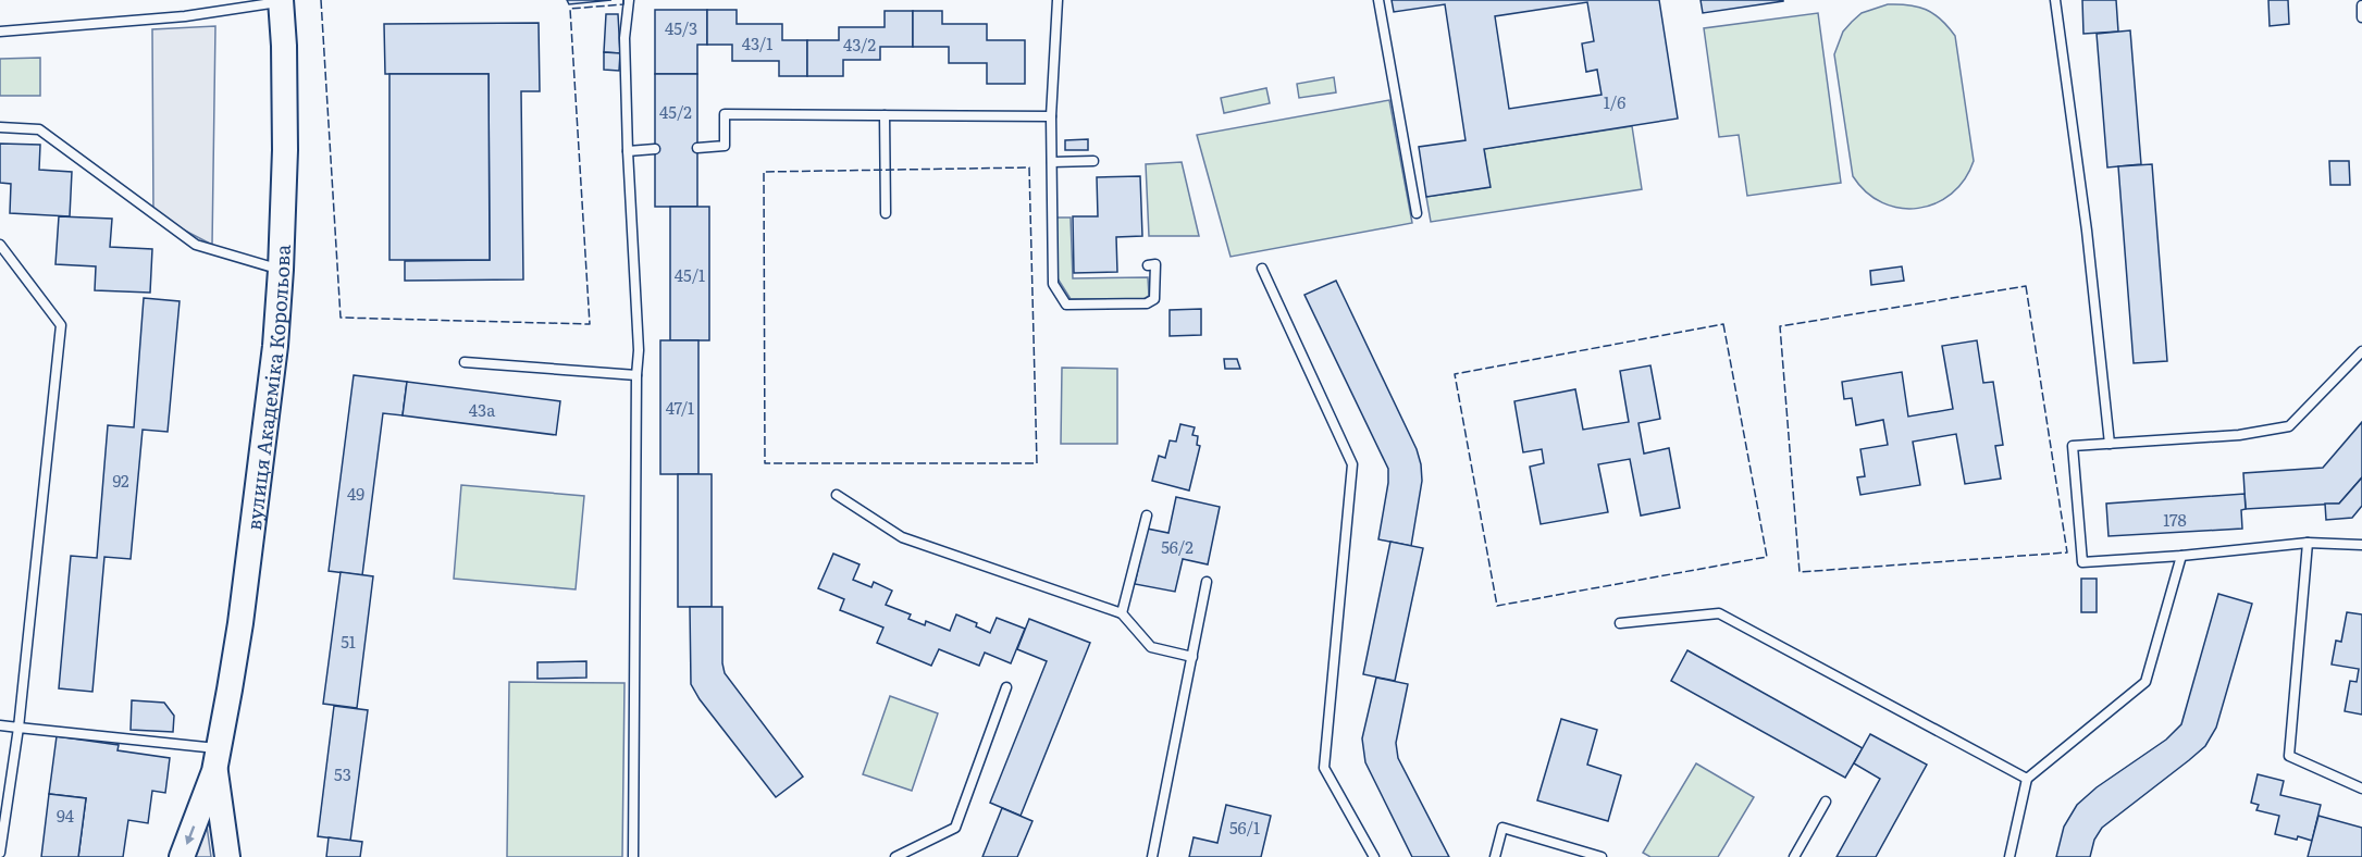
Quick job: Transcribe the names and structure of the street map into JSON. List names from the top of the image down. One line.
{"streets":{"main road":["вулиця Академіка Корольова"]},"house_numbers":["45/3","43/1","43/2","1/6","45/2","45/1","47/1","43а","92","49","178","56/2","51","53","94","56/1"]}
